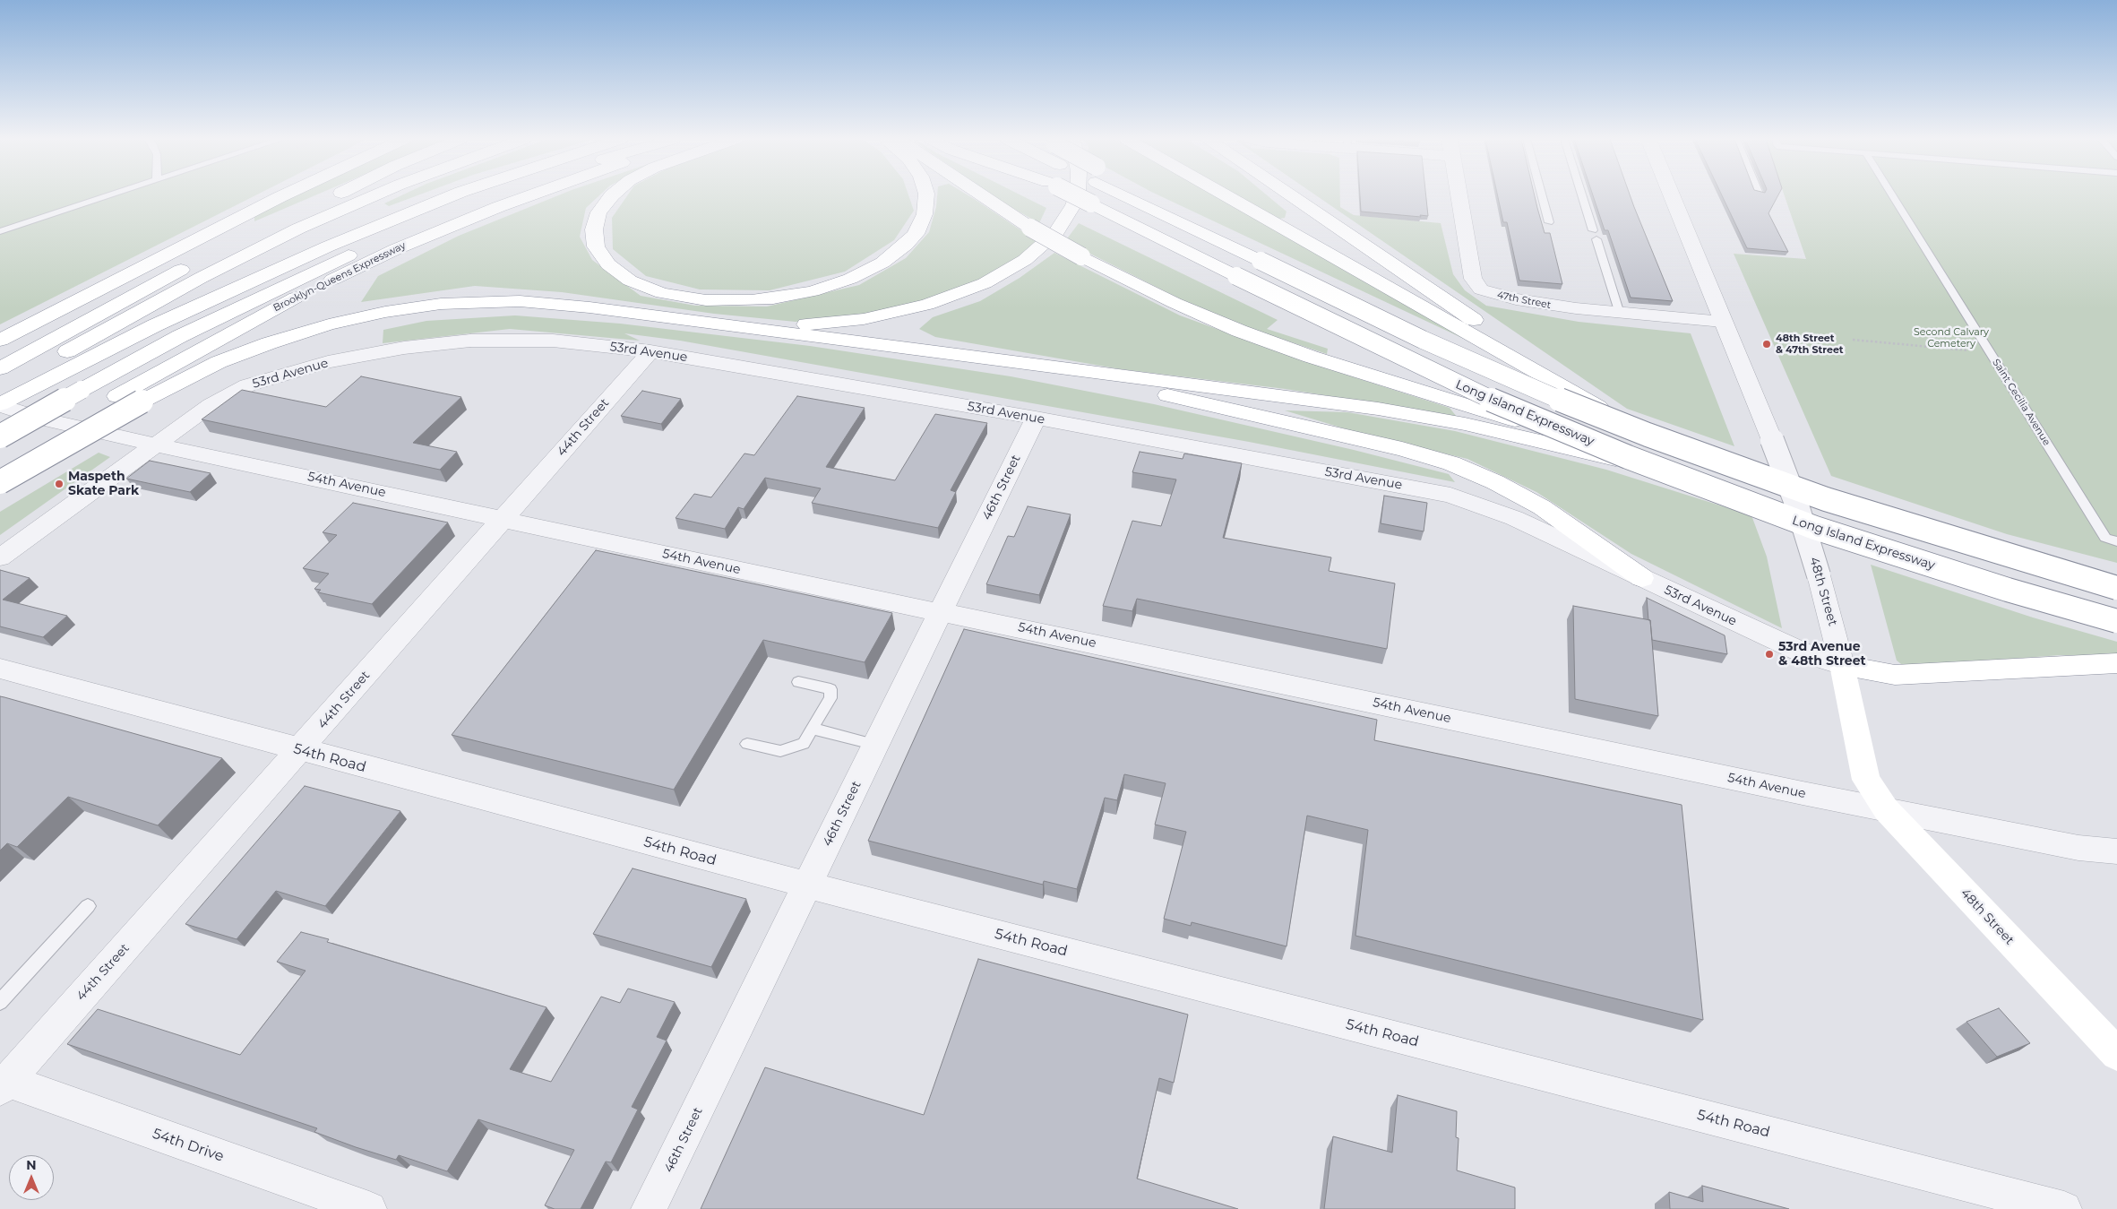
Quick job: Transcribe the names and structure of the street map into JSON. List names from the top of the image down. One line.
{"streets":{"main road":["Brooklyn-Queens Expressway","Long Island Expressway","48th Street"],"street":["47th Street","53rd Avenue","44th Street","54th Avenue","46th Street","54th Road","54th Drive"],"lane":["Saint Cecilia Avenue"]},"crossings":[["47th Street","48th Street"],["53rd Avenue","44th Street"],["53rd Avenue","54th Avenue"],["53rd Avenue","46th Street"],["53rd Avenue","48th Street"],["44th Street","54th Avenue"],["44th Street","54th Road"],["44th Street","54th Drive"],["54th Avenue","46th Street"],["54th Avenue","48th Street"],["46th Street","54th Road"]],"parks":["Second Calvary Cemetery"],"places":["48th Street & 47th Street","Maspeth Skate Park","53rd Avenue & 48th Street"],"north":"top"}
